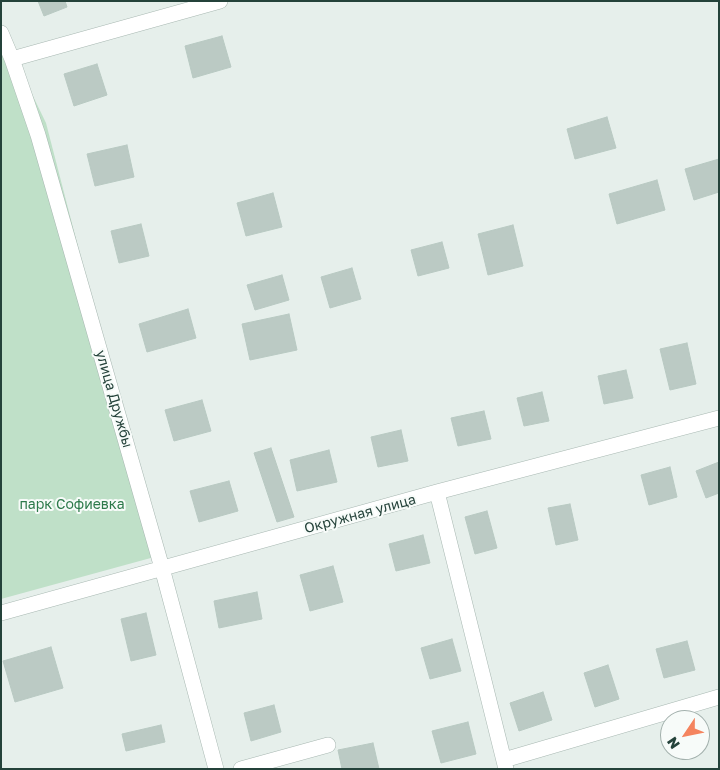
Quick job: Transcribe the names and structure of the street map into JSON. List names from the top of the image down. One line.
{"streets":{"street":["улица Дружбы","Окружная улица"]},"crossings":[["улица Дружбы","Окружная улица"]],"parks":["парк Софиевка"],"north":"bottom left"}
